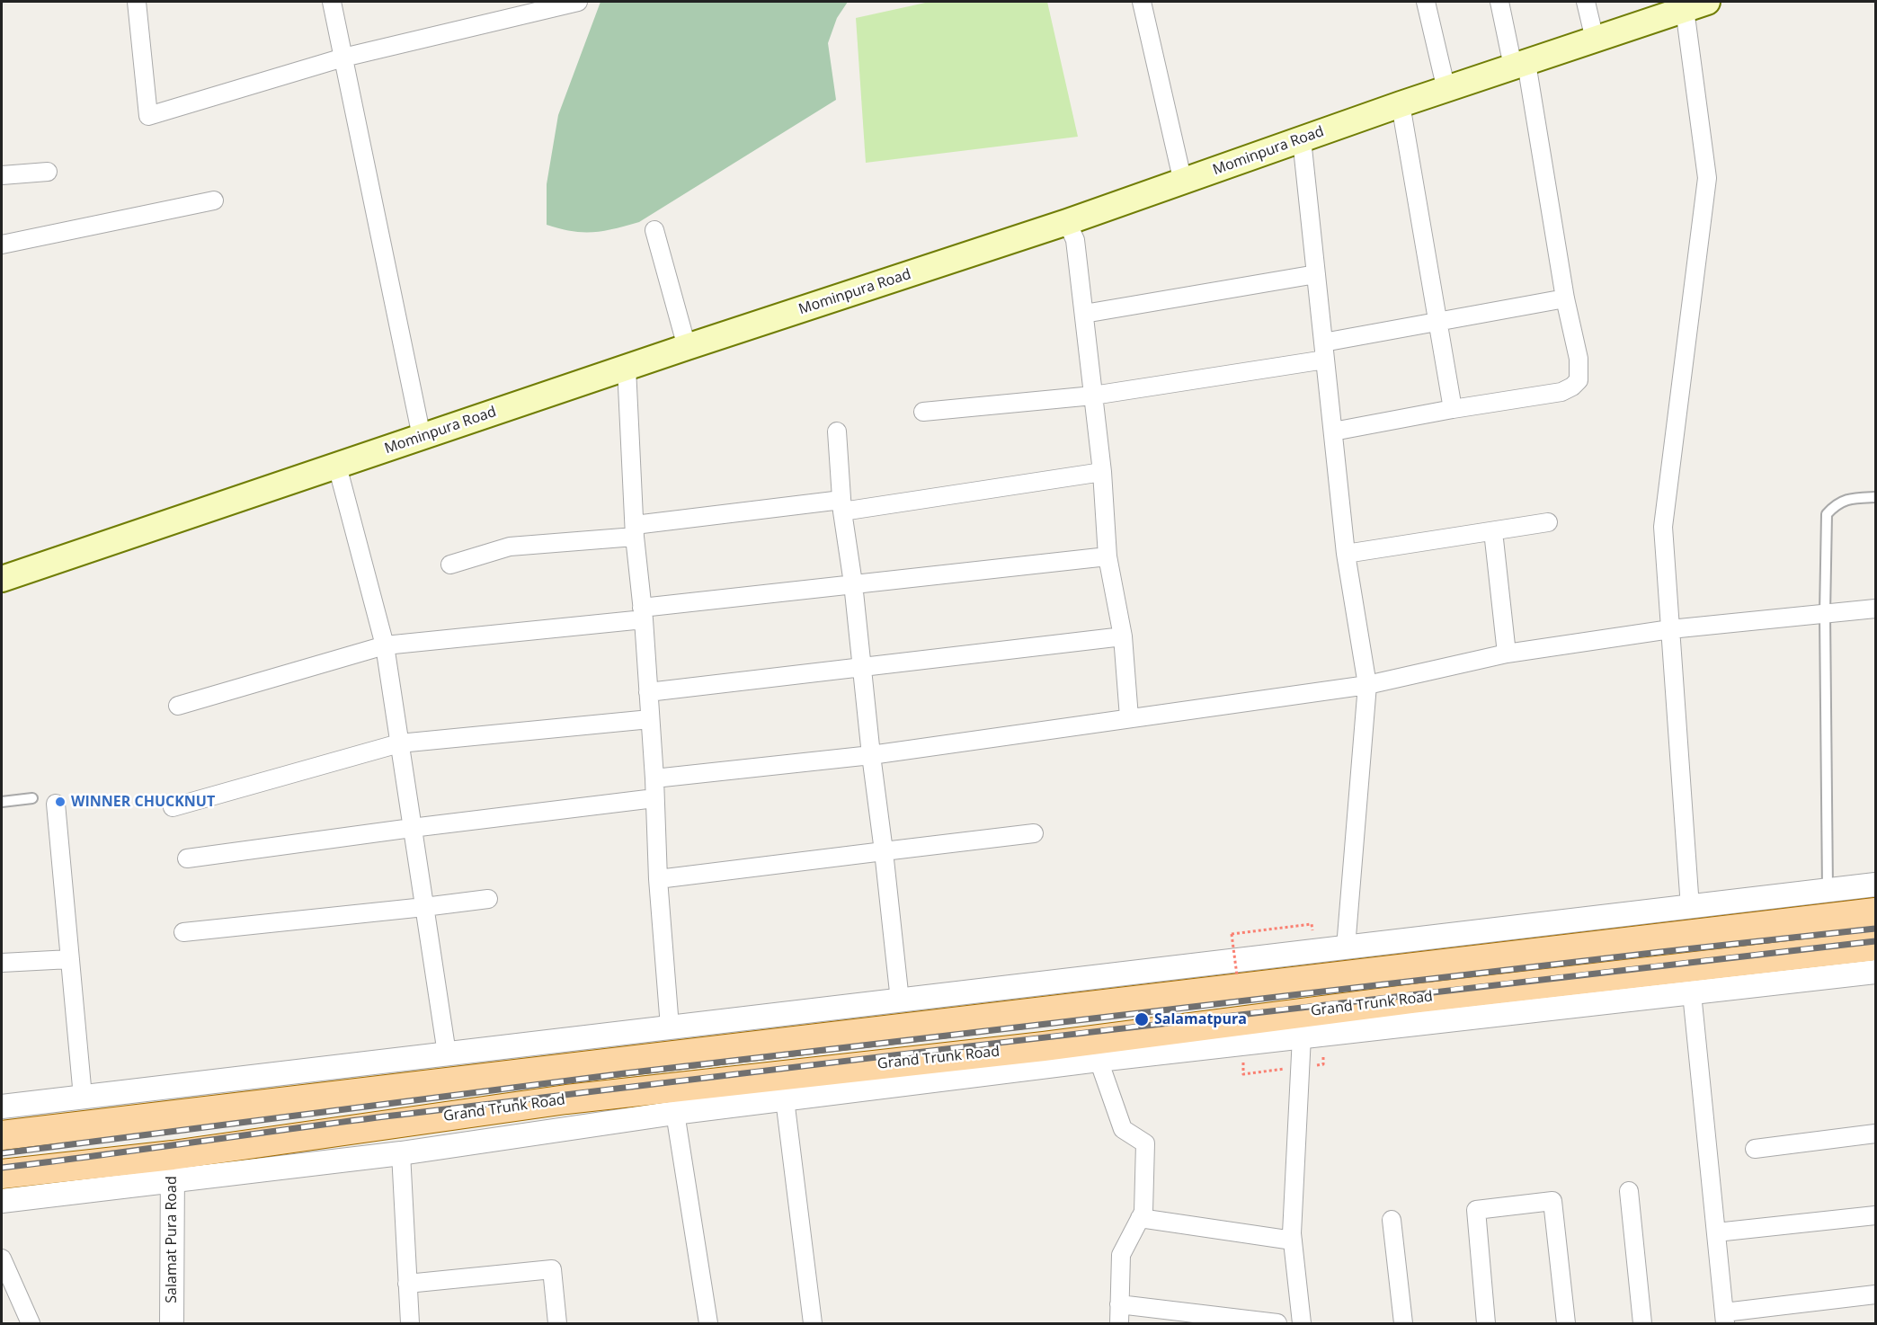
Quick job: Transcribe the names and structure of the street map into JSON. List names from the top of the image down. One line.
{"streets":{"main road":["Mominpura Road","Grand Trunk Road"],"street":["Salamat Pura Road"]},"crossings":[["Grand Trunk Road","Salamat Pura Road"]],"places":["WINNER CHUCKNUT","Salamatpura"]}
